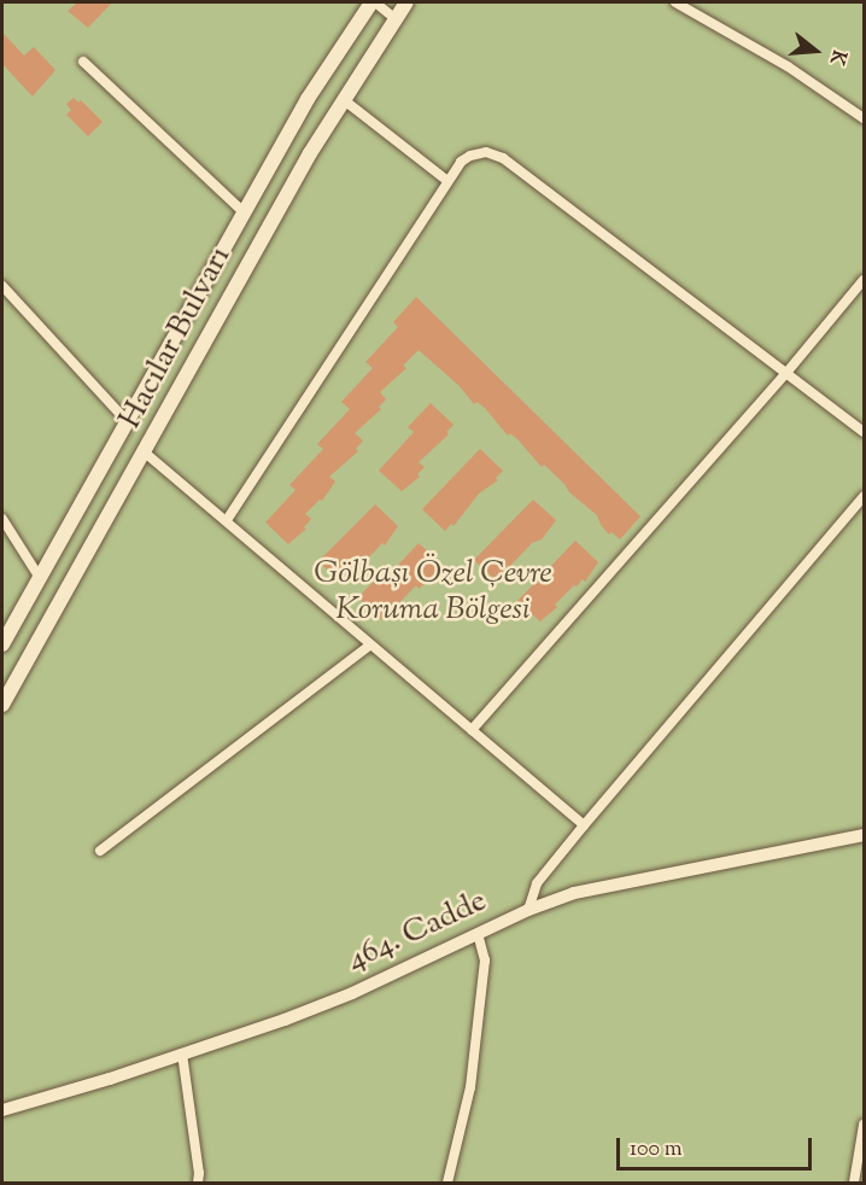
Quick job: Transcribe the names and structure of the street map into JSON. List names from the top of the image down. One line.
{"streets":{"main road":["Hacılar Bulvarı"],"street":["464. Cadde"]},"parks":["Gölbaşı Özel Çevre Koruma Bölgesi"],"scale_bar":"100 m","north":"right"}
